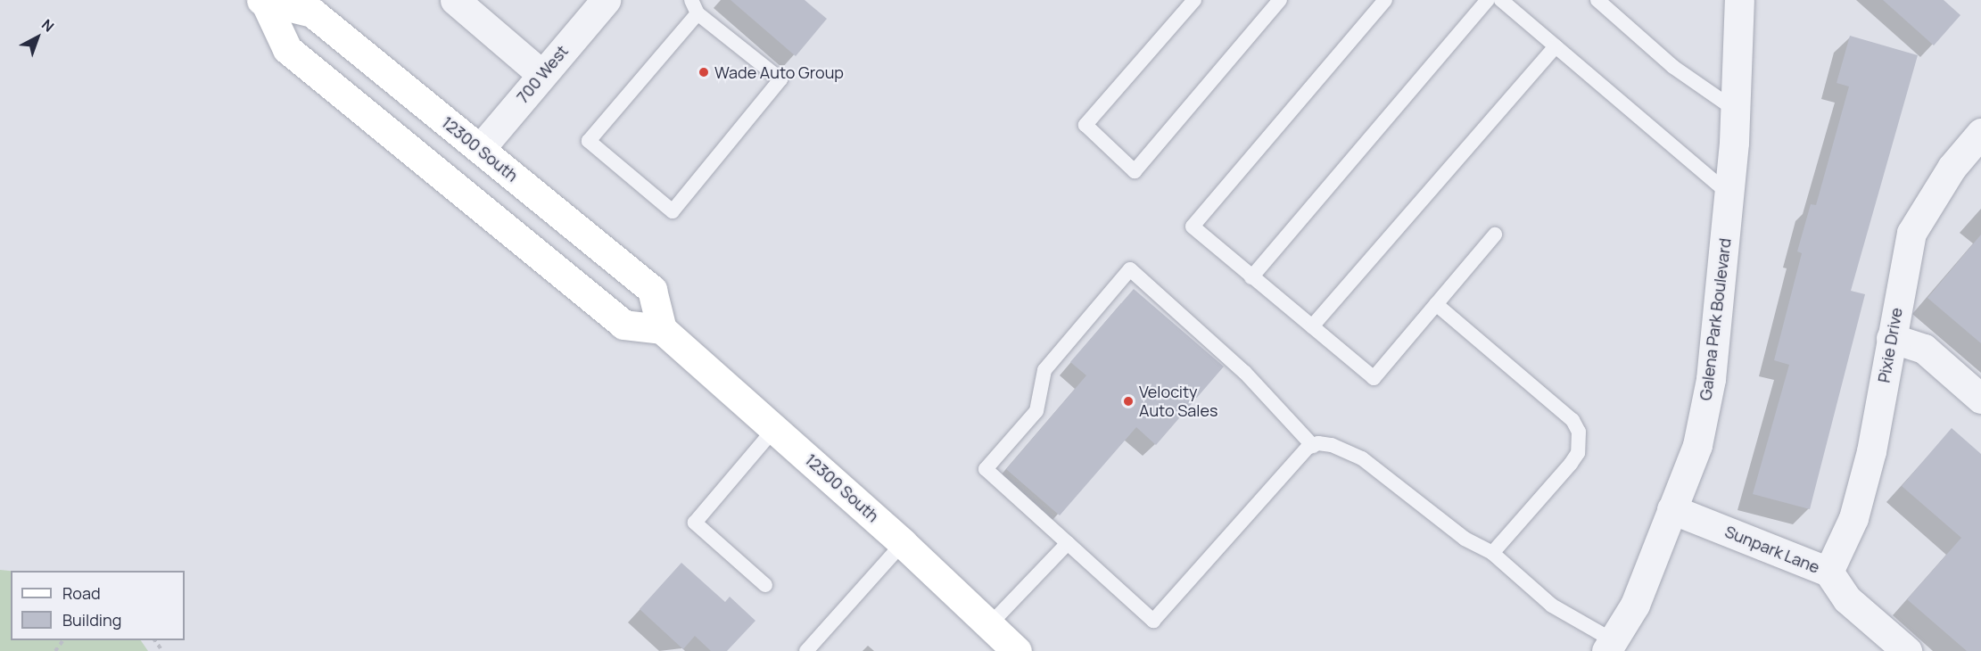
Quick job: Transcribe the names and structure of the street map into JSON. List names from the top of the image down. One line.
{"streets":{"main road":["12300 South"],"street":["700 West","Galena Park Boulevard","Pixie Drive","Sunpark Lane"]},"crossings":[["700 West","12300 South"],["Galena Park Boulevard","Sunpark Lane"],["Pixie Drive","Sunpark Lane"]],"places":["Wade Auto Group","Velocity Auto Sales"],"legend":["Road","Building"],"north":"top right"}
